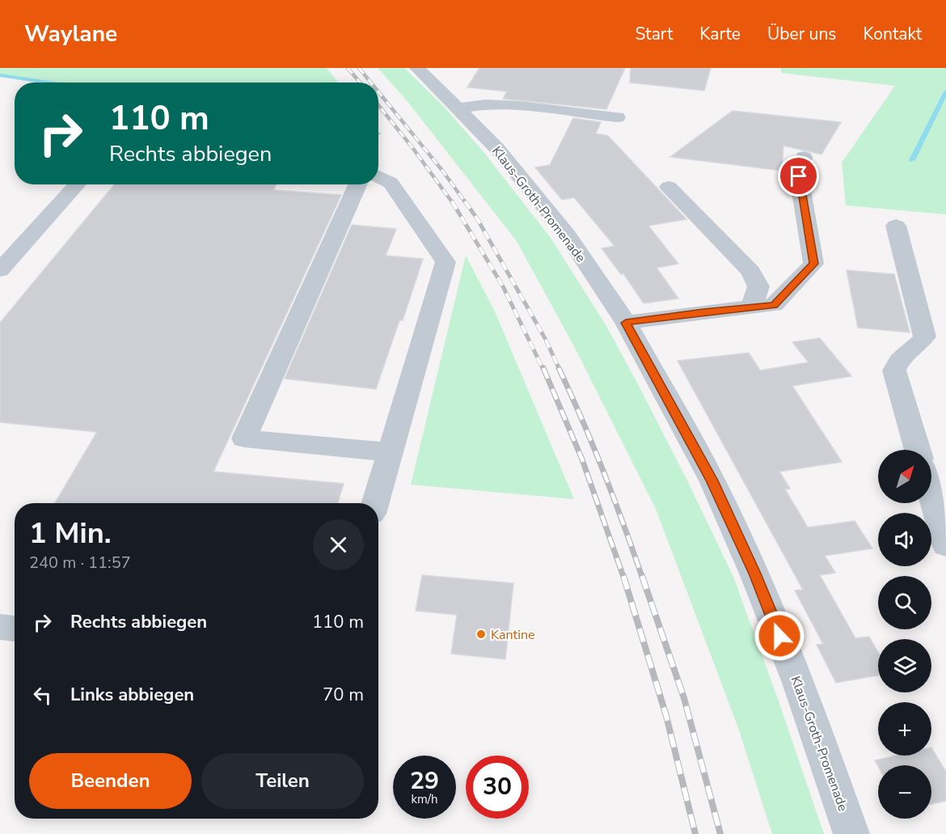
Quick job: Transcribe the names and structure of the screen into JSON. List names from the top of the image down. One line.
{"streets":{"street":["Klaus-Groth-Promenade"]},"places":["Kantine"],"north":"top right","page":{"header":"Waylane","nav":["Start","Karte","Über uns","Kontakt"],"turn":["110 m","Rechts abbiegen"],"map_buttons":["+","−"],"heading":["1 Min.","240 m · 11:57"],"list":[{"name":"Rechts abbiegen","value":"110 m"},{"name":"Links abbiegen","value":"70 m"}],"buttons":["Beenden","Teilen"],"speed":"29 km/h","limit":"30"}}
